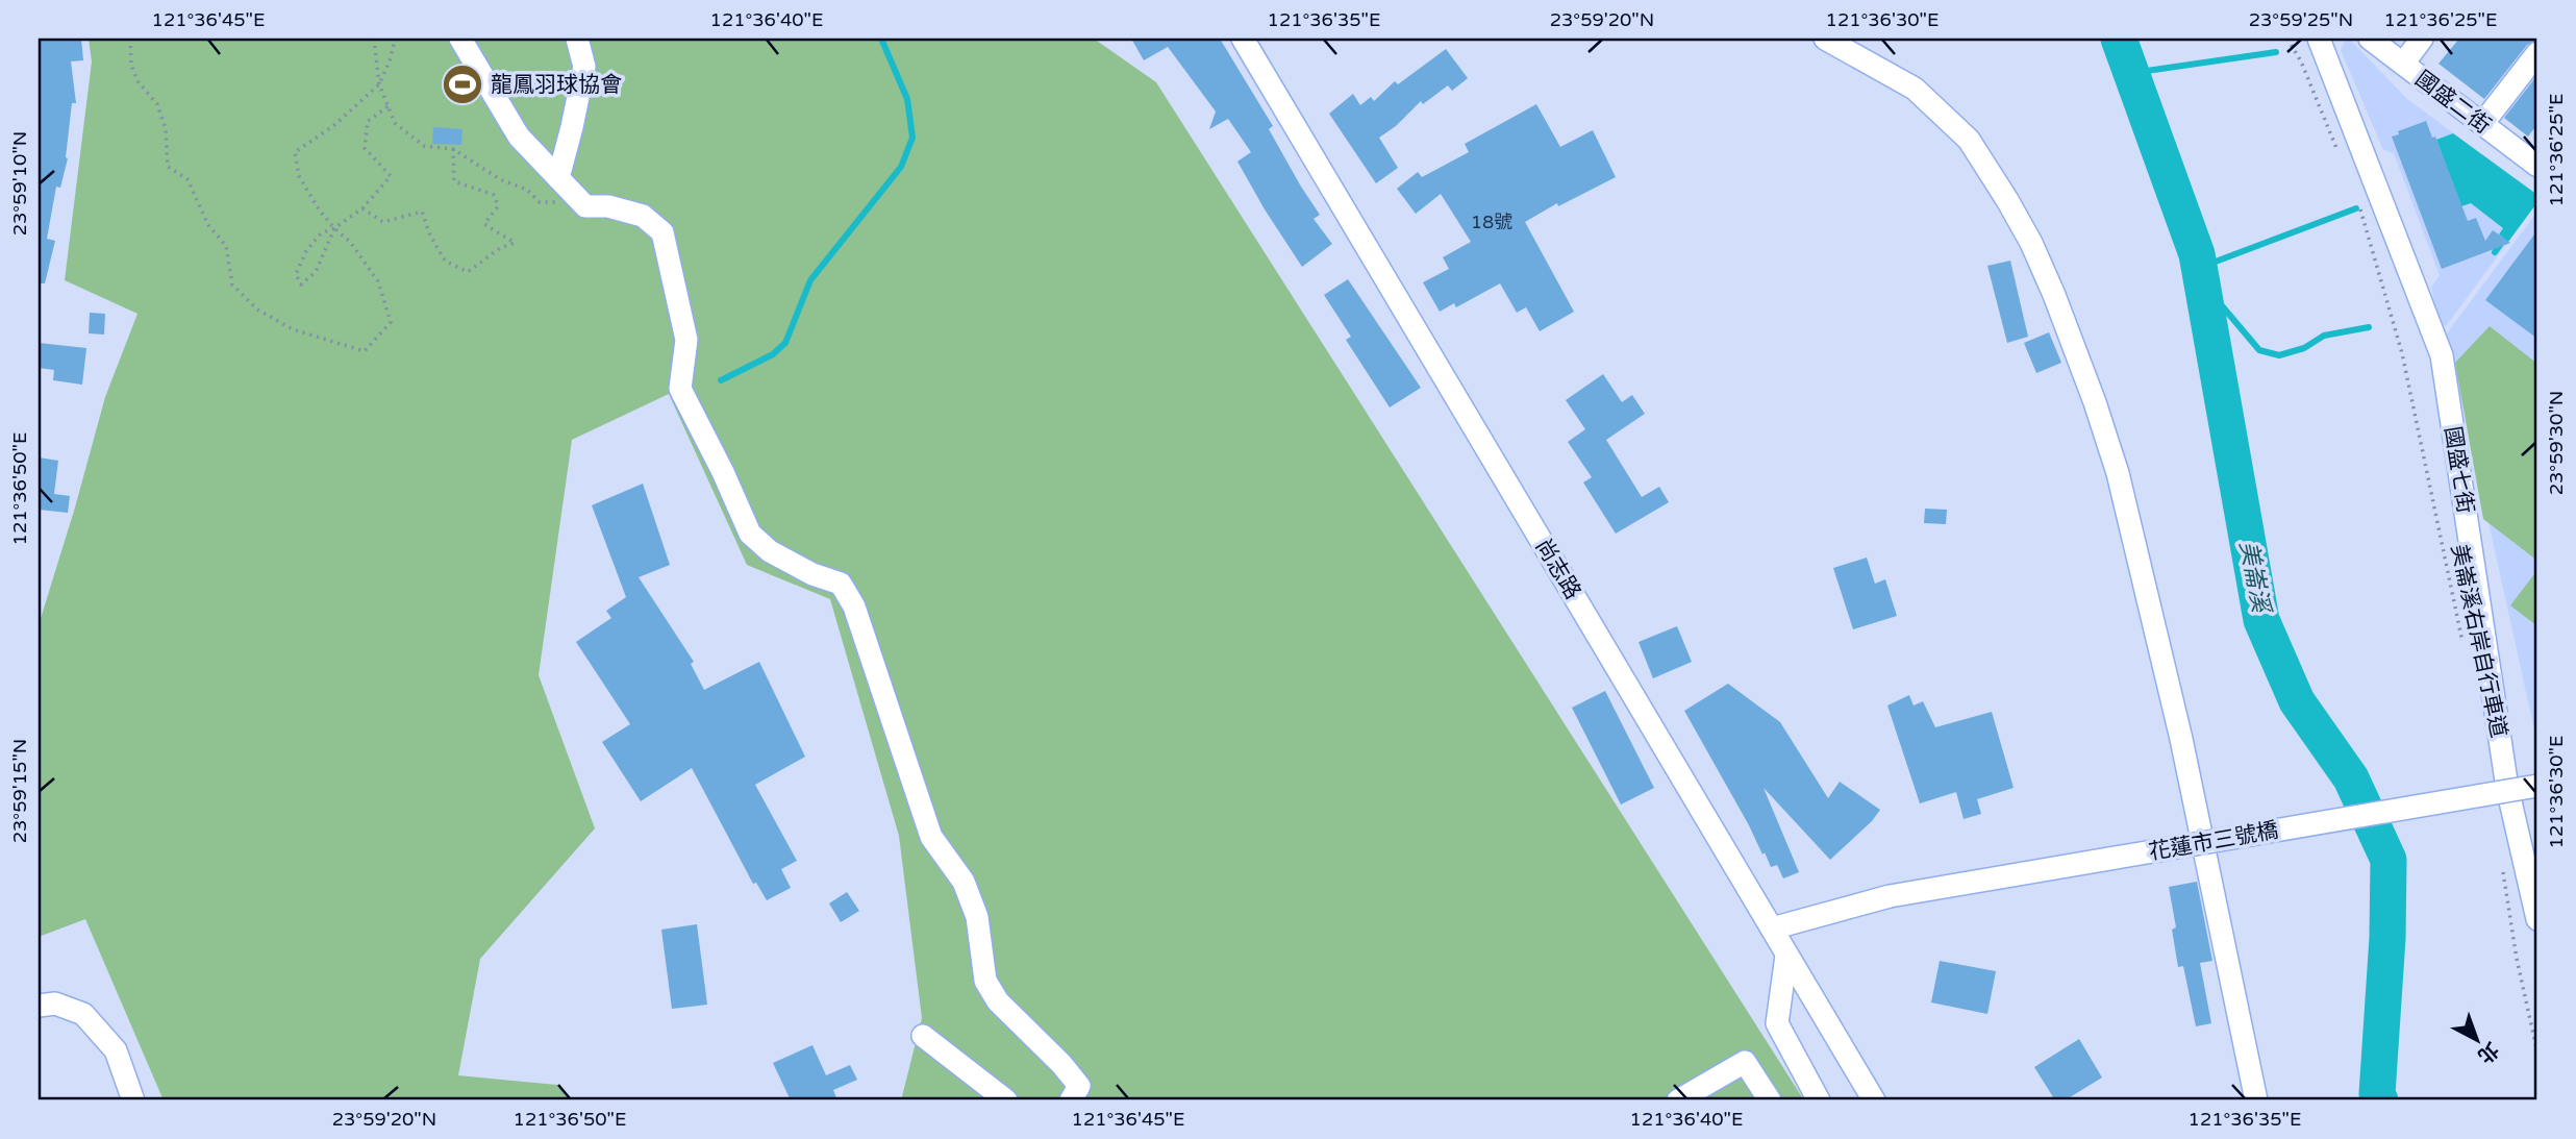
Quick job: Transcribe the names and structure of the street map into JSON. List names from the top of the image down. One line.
{"streets":{"street":["國盛二街","國盛七街","尚志路","花蓮市三號橋"],"path":["美崙溪右岸自行車道"]},"crossings":[["尚志路","花蓮市三號橋"]],"water":["美崙溪"],"places":{"sports":["龍鳳羽球協會"]},"house_numbers":["18號"],"north":"bottom right","coordinates":["121°36'45\"E","121°36'40\"E","121°36'35\"E","23°59'20\"N","121°36'30\"E","23°59'25\"N","121°36'25\"E","23°59'10\"N","23°59'30\"N","121°36'50\"E","23°59'15\"N"]}
